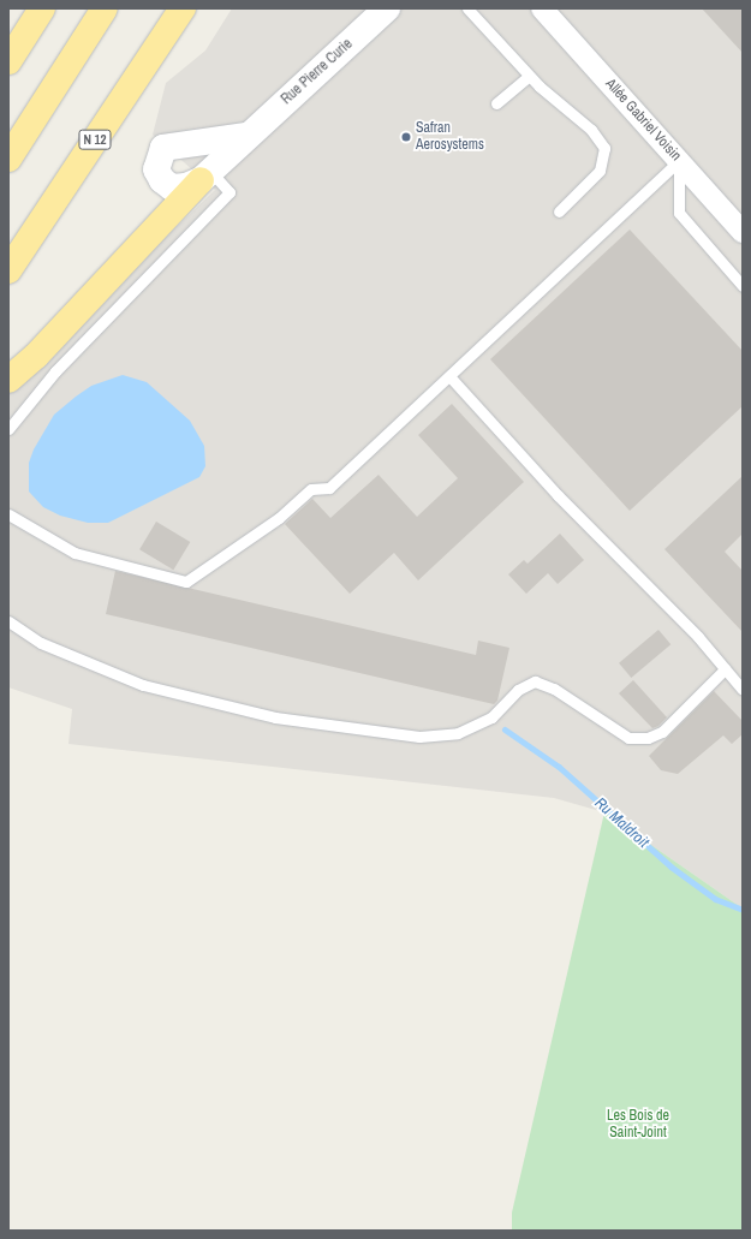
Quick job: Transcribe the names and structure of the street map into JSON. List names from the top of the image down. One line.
{"streets":{"highway":["N 12"],"street":["Rue Pierre Curie","Allée Gabriel Voisin"]},"water":["Ru Maldroit"],"parks":["Les Bois de Saint-Joint"],"places":["Safran Aerosystems"]}
